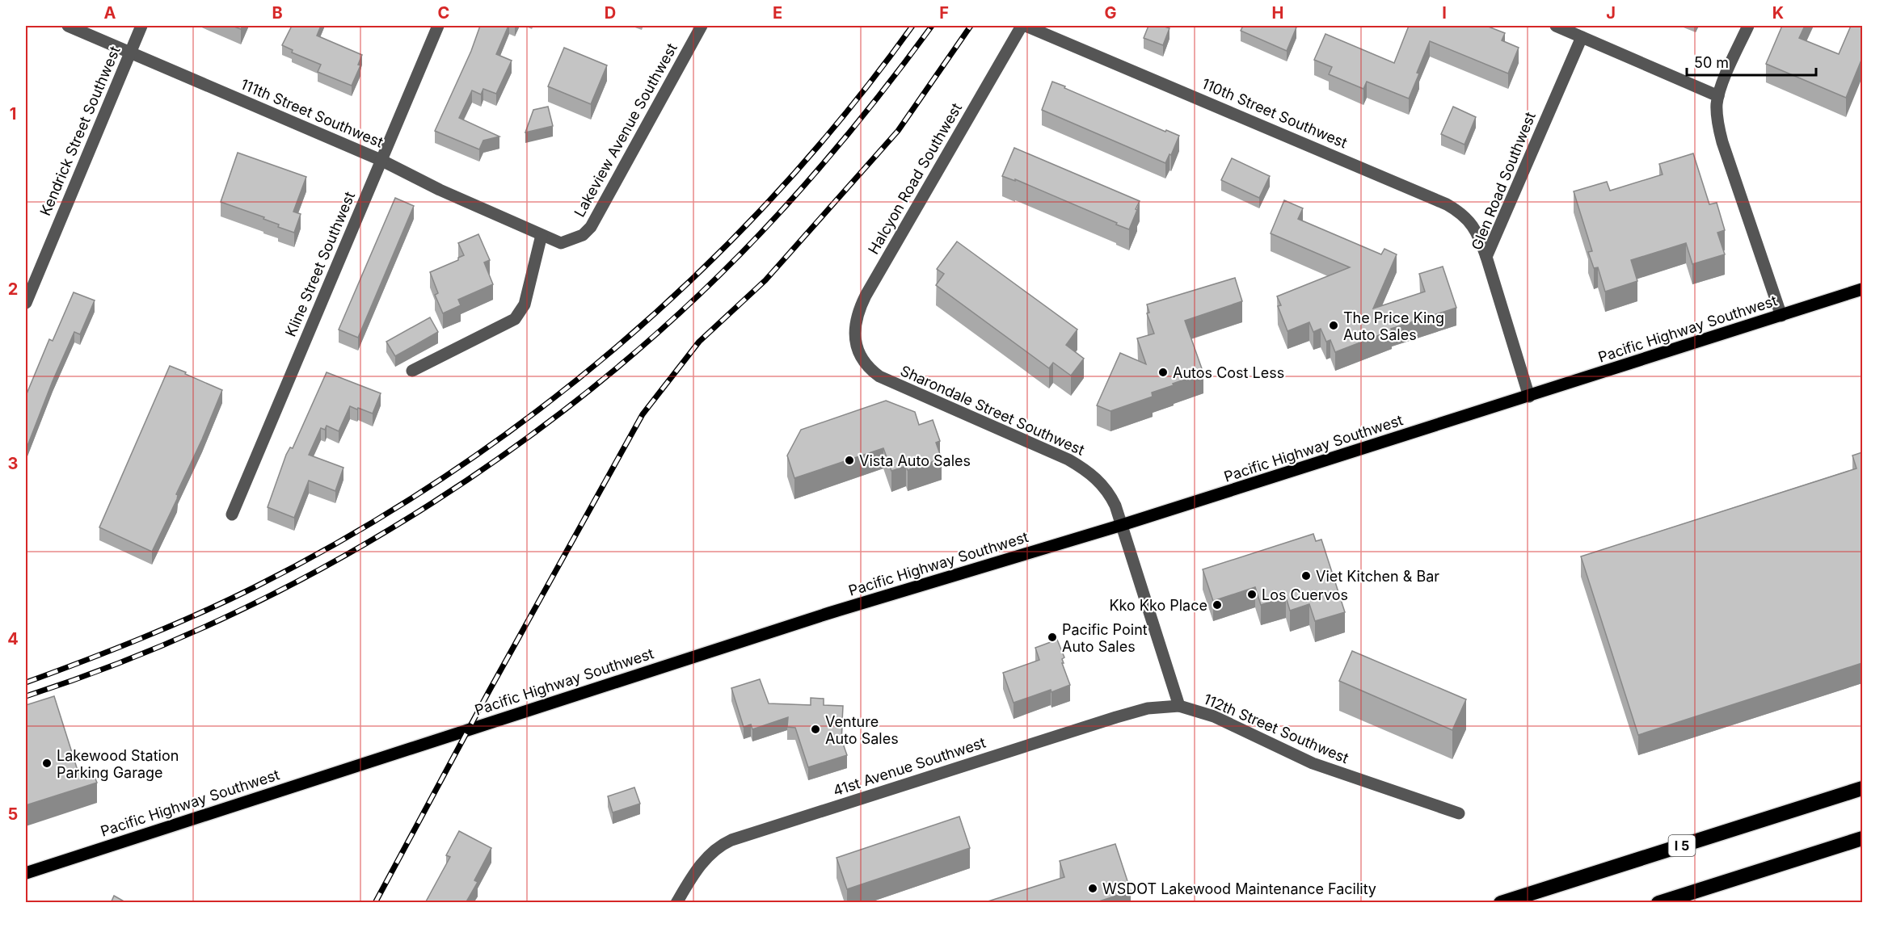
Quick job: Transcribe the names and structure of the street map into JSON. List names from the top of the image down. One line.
{"streets":{"highway":["I 5"],"main road":["Pacific Highway Southwest"],"street":["111th Street Southwest","110th Street Southwest","Lakeview Avenue Southwest","Kendrick Street Southwest","Halcyon Road Southwest","Glen Road Southwest","Kline Street Southwest","Sharondale Street Southwest","112th Street Southwest","41st Avenue Southwest"]},"crossings":[["111th Street Southwest","Lakeview Avenue Southwest"],["111th Street Southwest","Kendrick Street Southwest"],["111th Street Southwest","Kline Street Southwest"],["110th Street Southwest","Glen Road Southwest"],["Halcyon Road Southwest","Sharondale Street Southwest"],["Glen Road Southwest","Pacific Highway Southwest"],["Pacific Highway Southwest","Sharondale Street Southwest"],["112th Street Southwest","41st Avenue Southwest"]],"places":["The Price King Auto Sales","Autos Cost Less","Vista Auto Sales","Viet Kitchen & Bar","Los Cuervos","Kko Kko Place","Pacific Point Auto Sales","Venture Auto Sales","Lakewood Station Parking Garage","WSDOT Lakewood Maintenance Facility"],"scale_bar":"50 m","grid":{"columns":["A","B","C","D","E","F","G","H","I","J","K"],"rows":["1","2","3","4","5"]}}
